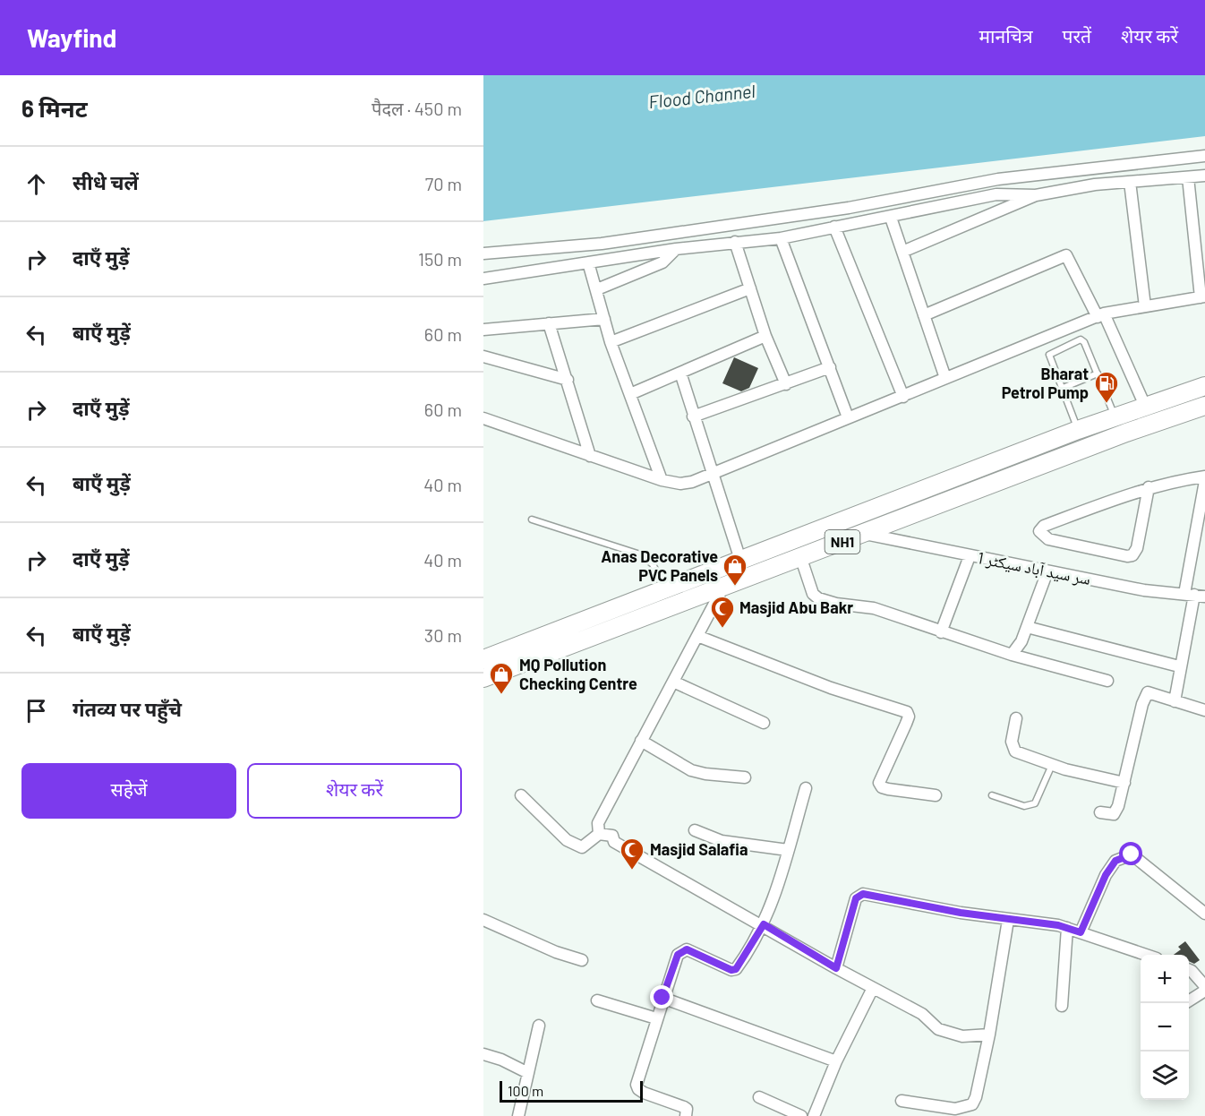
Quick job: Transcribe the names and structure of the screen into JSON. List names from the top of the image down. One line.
{"streets":{"highway":["NH1"],"street":["سر سید آباد سیکٹر 1"]},"crossings":[["NH1","سر سید آباد سیکٹر 1"]],"water":["Flood Channel"],"places":{"fuel station":["Bharat Petrol Pump"],"shop":["Anas Decorative PVC Panels","MQ Pollution Checking Centre"],"mosque":["Masjid Abu Bakr","Masjid Salafia"]},"scale_bar":"100 m","page":{"header":"Wayfind","nav":["मानचित्र","परतें","शेयर करें"],"heading":["6 मिनट","पैदल · 450 m"],"list":[["सीधे चलें","70 m"],["दाएँ मुड़ें","150 m"],["बाएँ मुड़ें","60 m"],["दाएँ मुड़ें","60 m"],["बाएँ मुड़ें","40 m"],["दाएँ मुड़ें","40 m"],["बाएँ मुड़ें","30 m"],"गंतव्य पर पहुँचे"],"buttons":["सहेजें","शेयर करें"],"map_buttons":["+","−"],"scale":"100 m"}}
